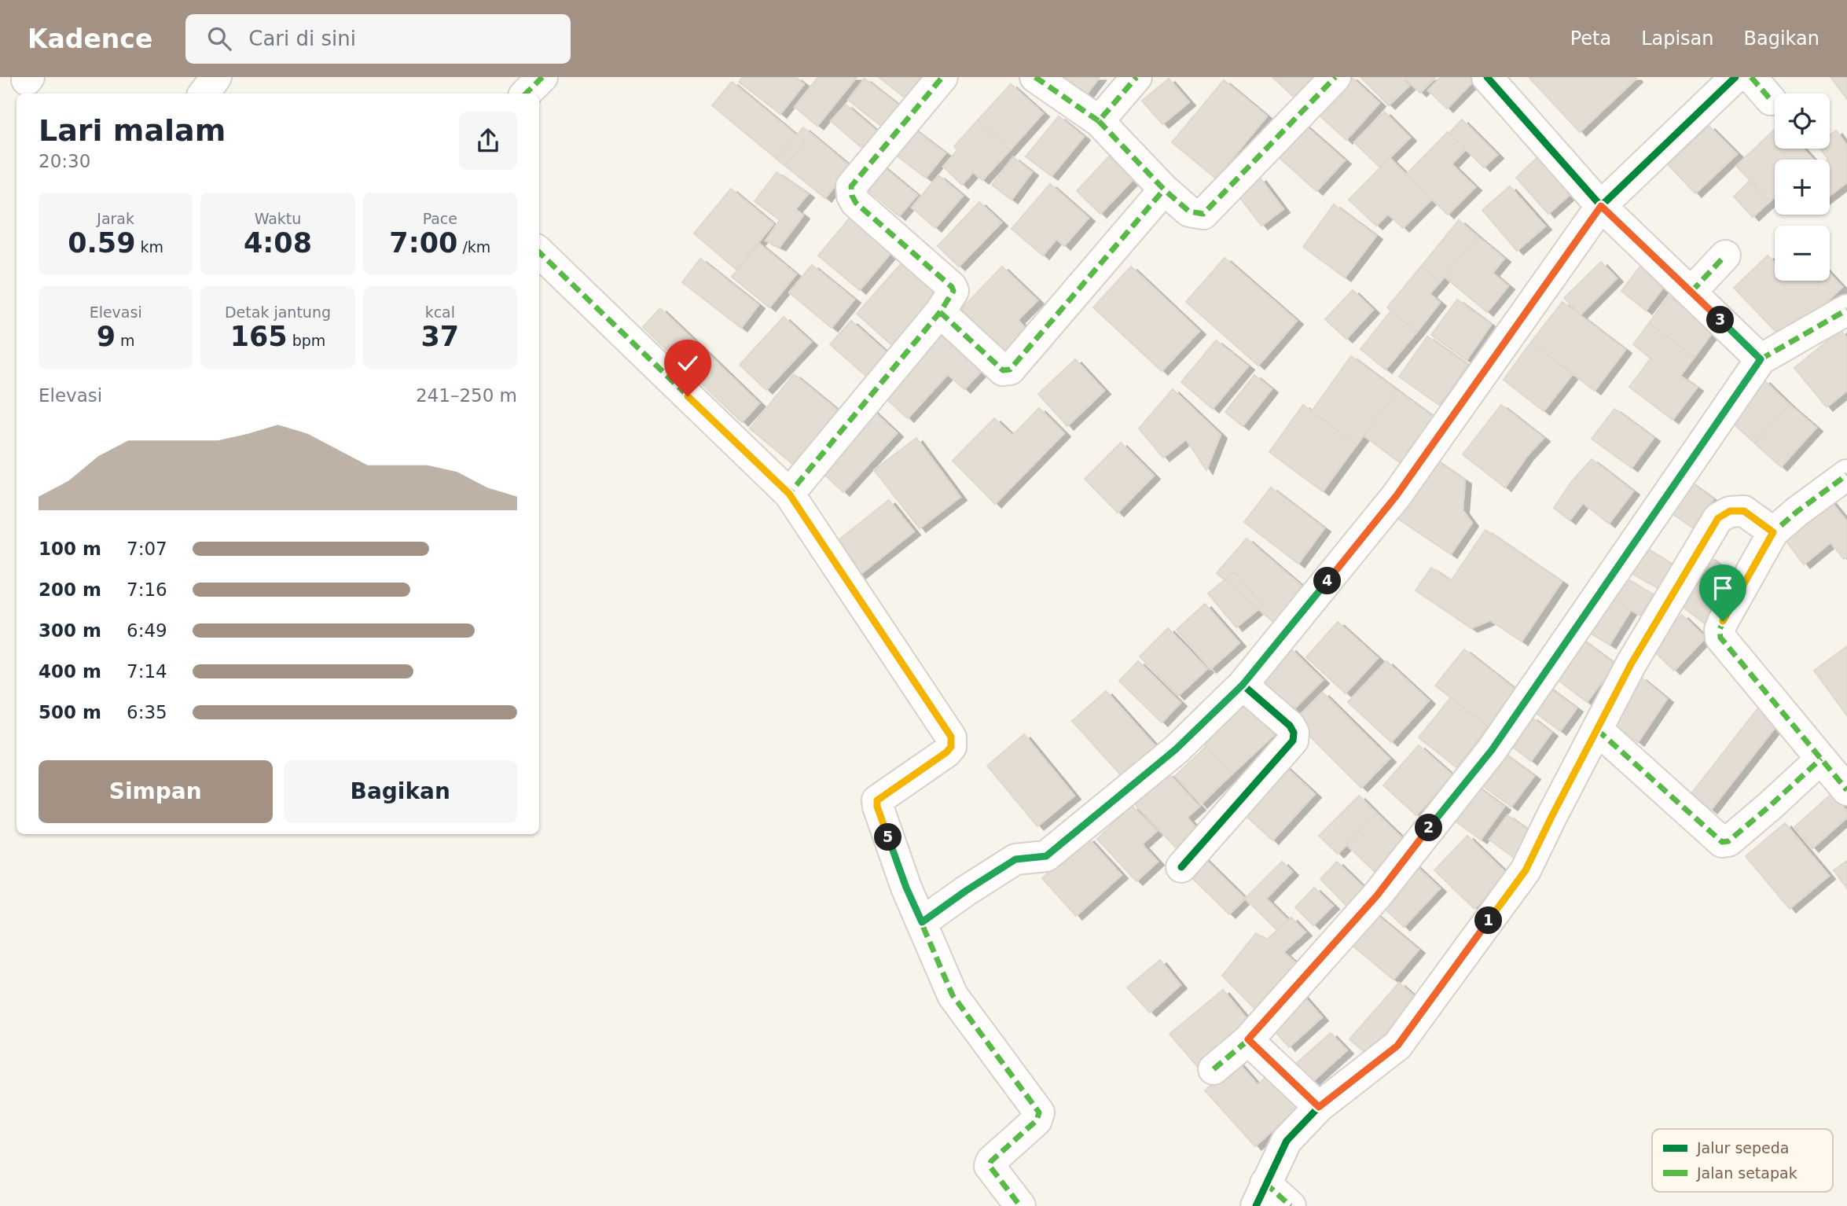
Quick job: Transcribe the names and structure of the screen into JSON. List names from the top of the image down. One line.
{"legend":["Jalur sepeda","Jalan setapak"],"page":{"header":"Kadence","search":"Cari di sini","nav":["Peta","Lapisan","Bagikan"],"map_buttons":["+","−"],"heading":["Lari malam","20:30"],"stats":[["Jarak","0.59 km"],["Waktu","4:08"],["Pace","7:00 /km"],["Elevasi","9 m"],["Detak jantung","165 bpm"],["kcal","37"]],"pins":["3","4","2","5","1"],"chart":["Elevasi","241–250 m"],"list":[{"name":"100 m","note":"7:07"},{"name":"200 m","note":"7:16"},{"name":"300 m","note":"6:49"},{"name":"400 m","note":"7:14"},{"name":"500 m","note":"6:35"}],"buttons":["Simpan","Bagikan"]}}
